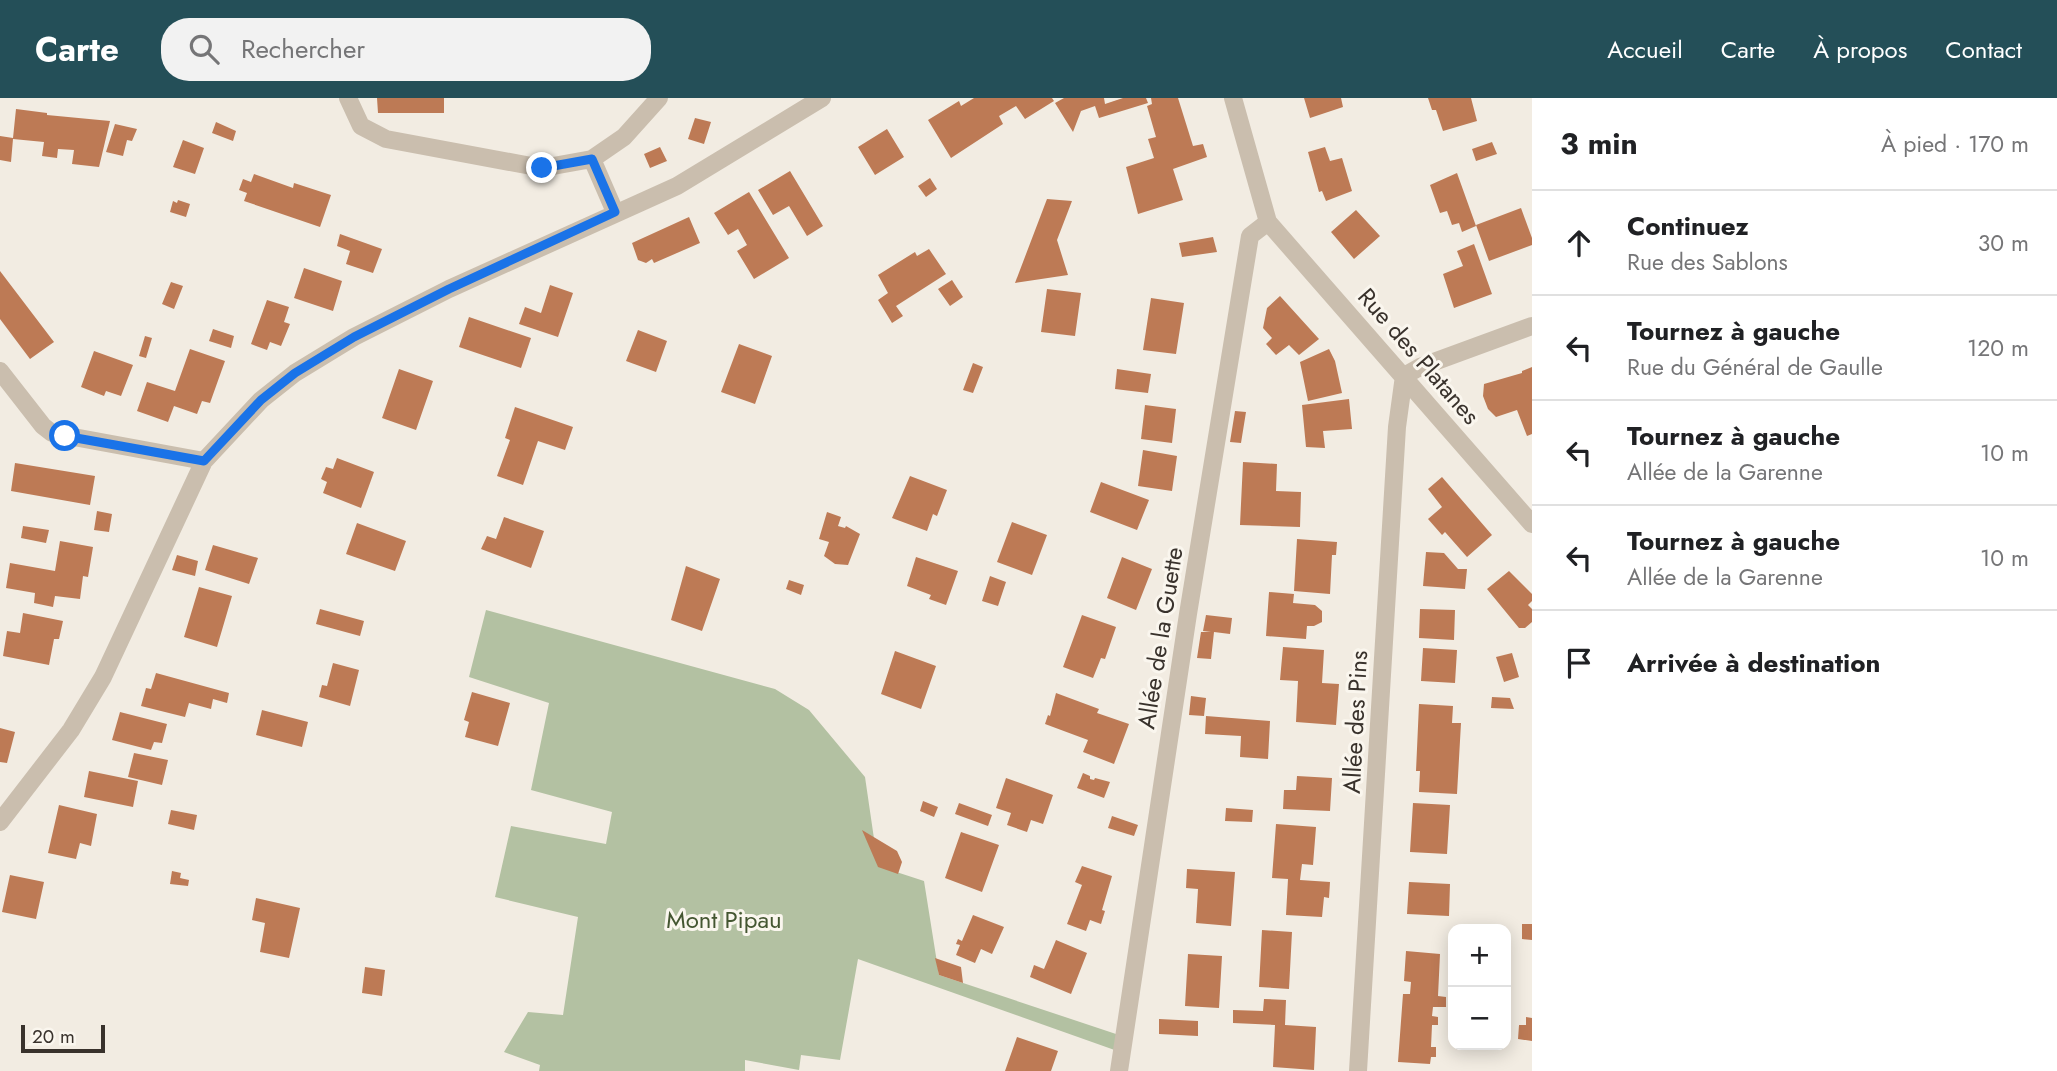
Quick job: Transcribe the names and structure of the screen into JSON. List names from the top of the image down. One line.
{"streets":{"street":["Rue des Platanes","Allée de la Guette","Allée des Pins"]},"crossings":[["Rue des Platanes","Allée de la Guette"],["Rue des Platanes","Allée des Pins"]],"parks":["Mont Pipau"],"scale_bar":"20 m","page":{"header":"Carte","search":"Rechercher","nav":["Accueil","Carte","À propos","Contact"],"heading":["3 min","À pied · 170 m"],"list":[["Continuez","Rue des Sablons","30 m"],["Tournez à gauche","Rue du Général de Gaulle","120 m"],["Tournez à gauche","Allée de la Garenne","10 m"],["Tournez à gauche","Allée de la Garenne","10 m"],"Arrivée à destination"],"map_buttons":["+","−"],"scale":"20 m"}}
